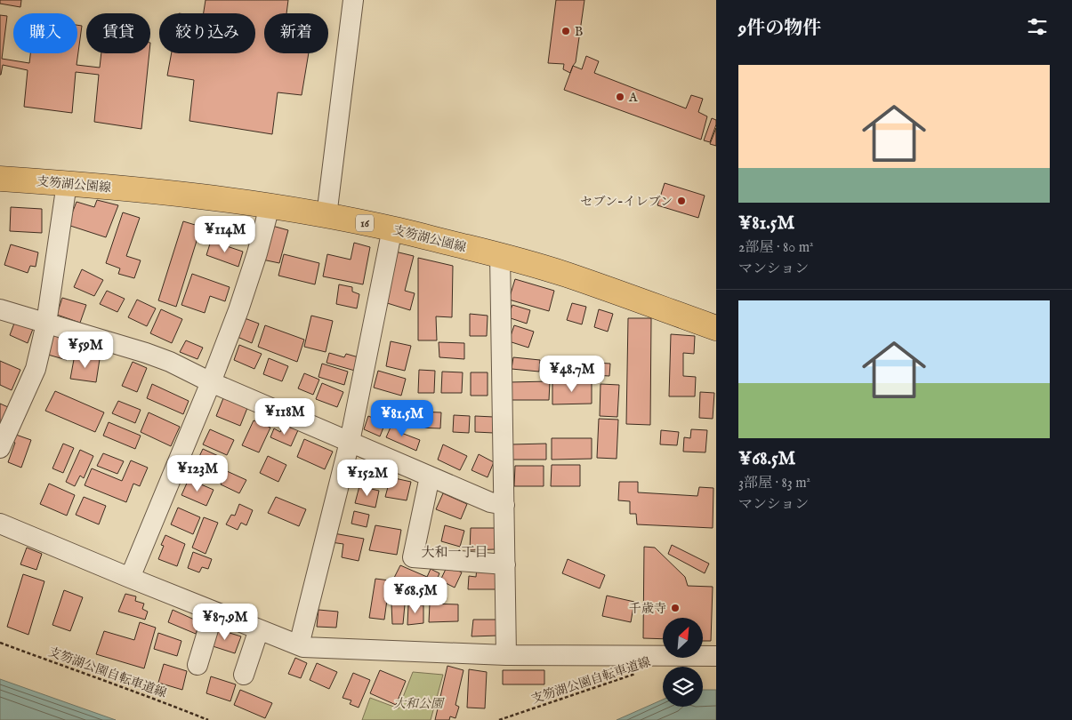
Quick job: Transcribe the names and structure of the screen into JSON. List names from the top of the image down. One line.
{"streets":{"main road":["支笏湖公園線","16"],"path":["支笏湖公園自転車道線"]},"districts":["大和一丁目"],"parks":["大和公園"],"places":["B","A","セブン-イレブン","千歳寺"],"north":"top right","page":{"heading":"9件の物件","chip":["購入","賃貸","絞り込み","新着"],"list":[{"name":"¥81.5M","note":"2部屋 · 80 m² · マンション"},{"name":"¥68.5M","note":"3部屋 · 83 m² · マンション"}],"price":["¥114M","¥59M","¥48.7M","¥118M","¥81.5M","¥123M","¥152M","¥68.5M","¥87.9M"]}}
